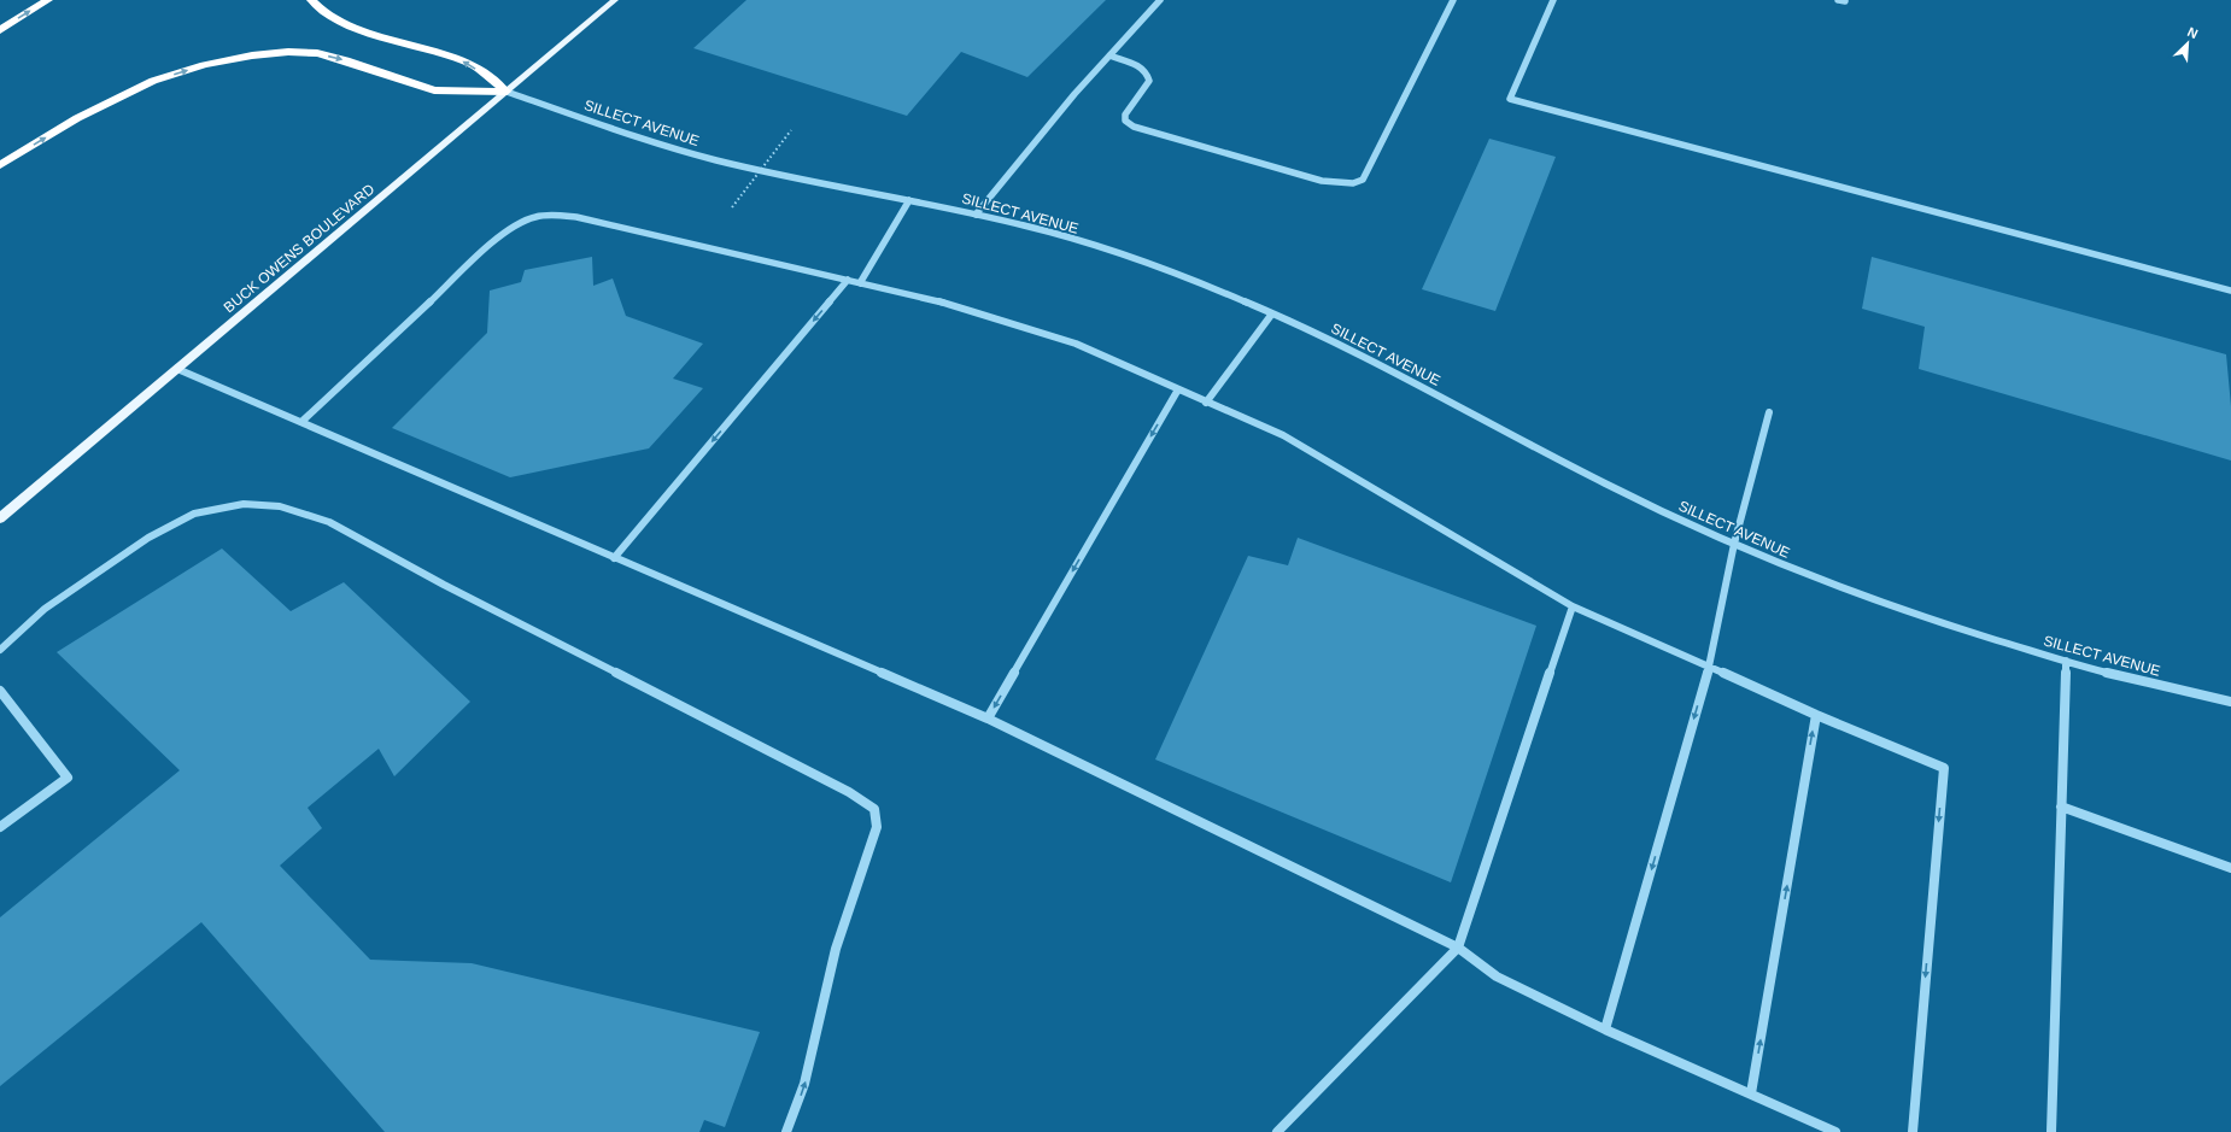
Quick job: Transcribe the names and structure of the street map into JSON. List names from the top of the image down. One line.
{"streets":{"main road":["BUCK OWENS BOULEVARD"],"street":["SILLECT AVENUE"]},"crossings":[["SILLECT AVENUE","BUCK OWENS BOULEVARD"]],"north":"top right"}
